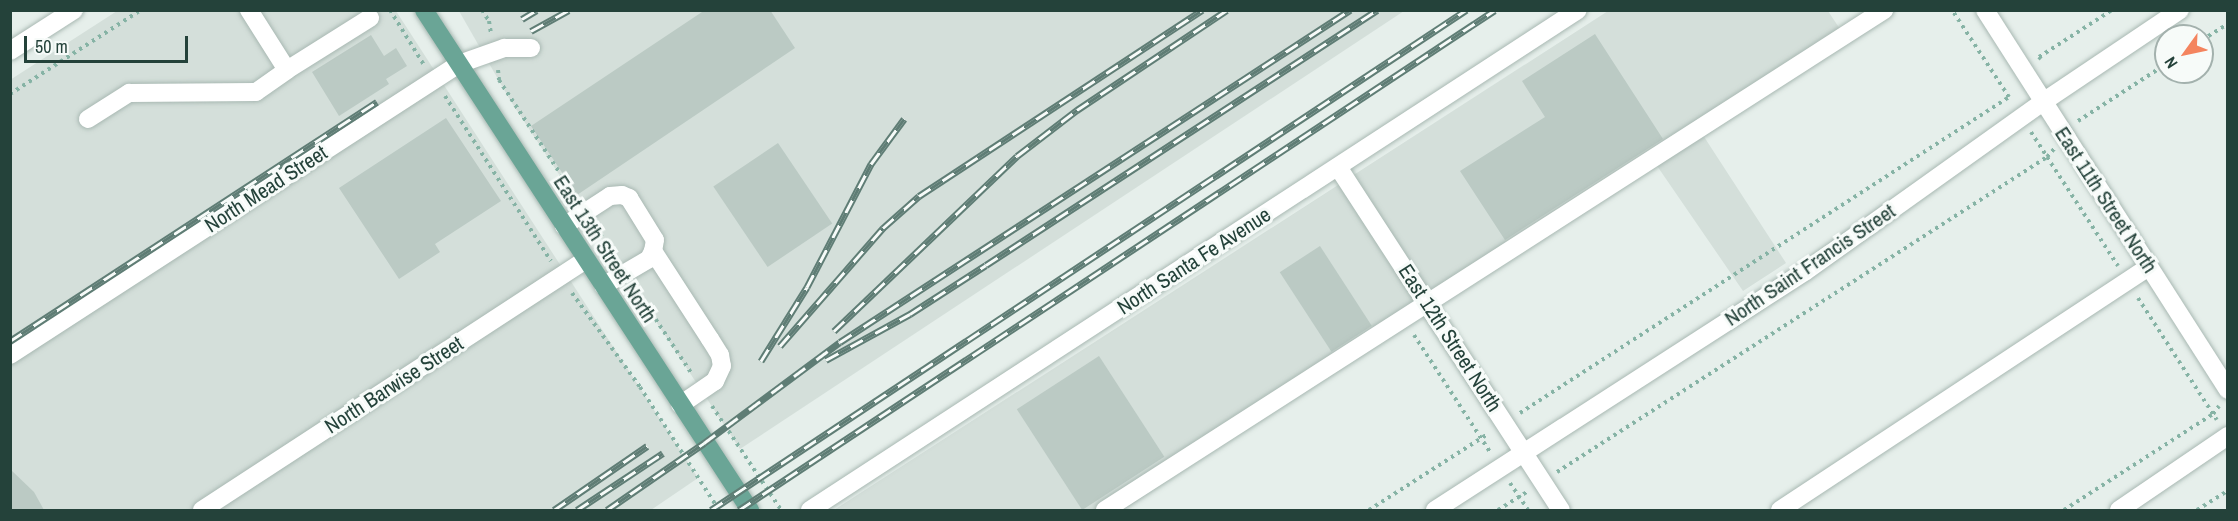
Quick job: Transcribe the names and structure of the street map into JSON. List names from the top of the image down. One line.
{"streets":{"main road":["East 13th Street North"],"street":["North Mead Street","East 11th Street North","North Santa Fe Avenue","North Saint Francis Street","East 12th Street North","North Barwise Street"]},"crossings":[["North Mead Street","East 13th Street North"],["East 11th Street North","North Saint Francis Street"],["East 13th Street North","North Barwise Street"],["North Santa Fe Avenue","East 12th Street North"],["North Saint Francis Street","East 12th Street North"]],"scale_bar":"50 m","north":"bottom left"}
